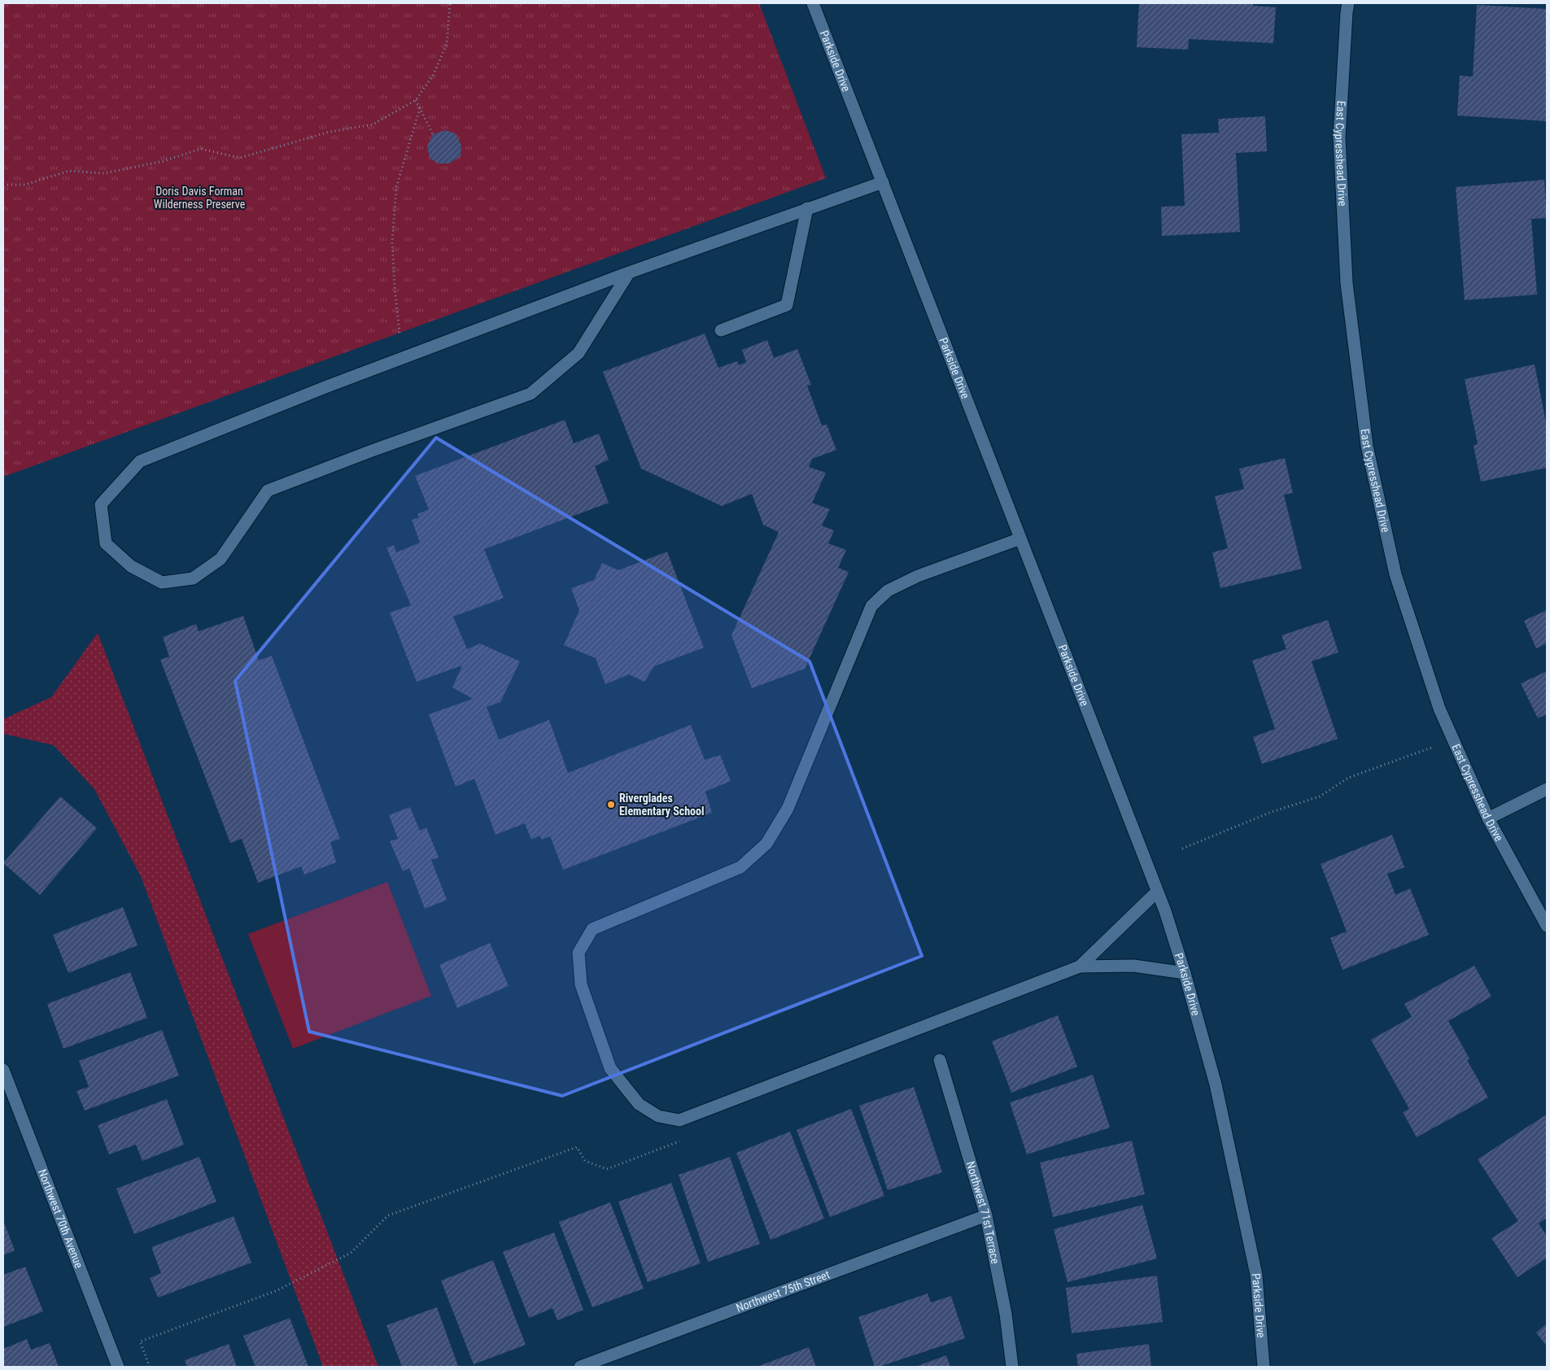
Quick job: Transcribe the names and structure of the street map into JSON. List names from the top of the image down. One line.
{"streets":{"street":["Parkside Drive","East Cypresshead Drive","Northwest 71st Terrace","Northwest 70th Avenue","Northwest 75th Street"]},"crossings":[["Northwest 71st Terrace","Northwest 75th Street"]],"parks":["Doris Davis Forman Wilderness Preserve"],"places":["Riverglades Elementary School"]}
